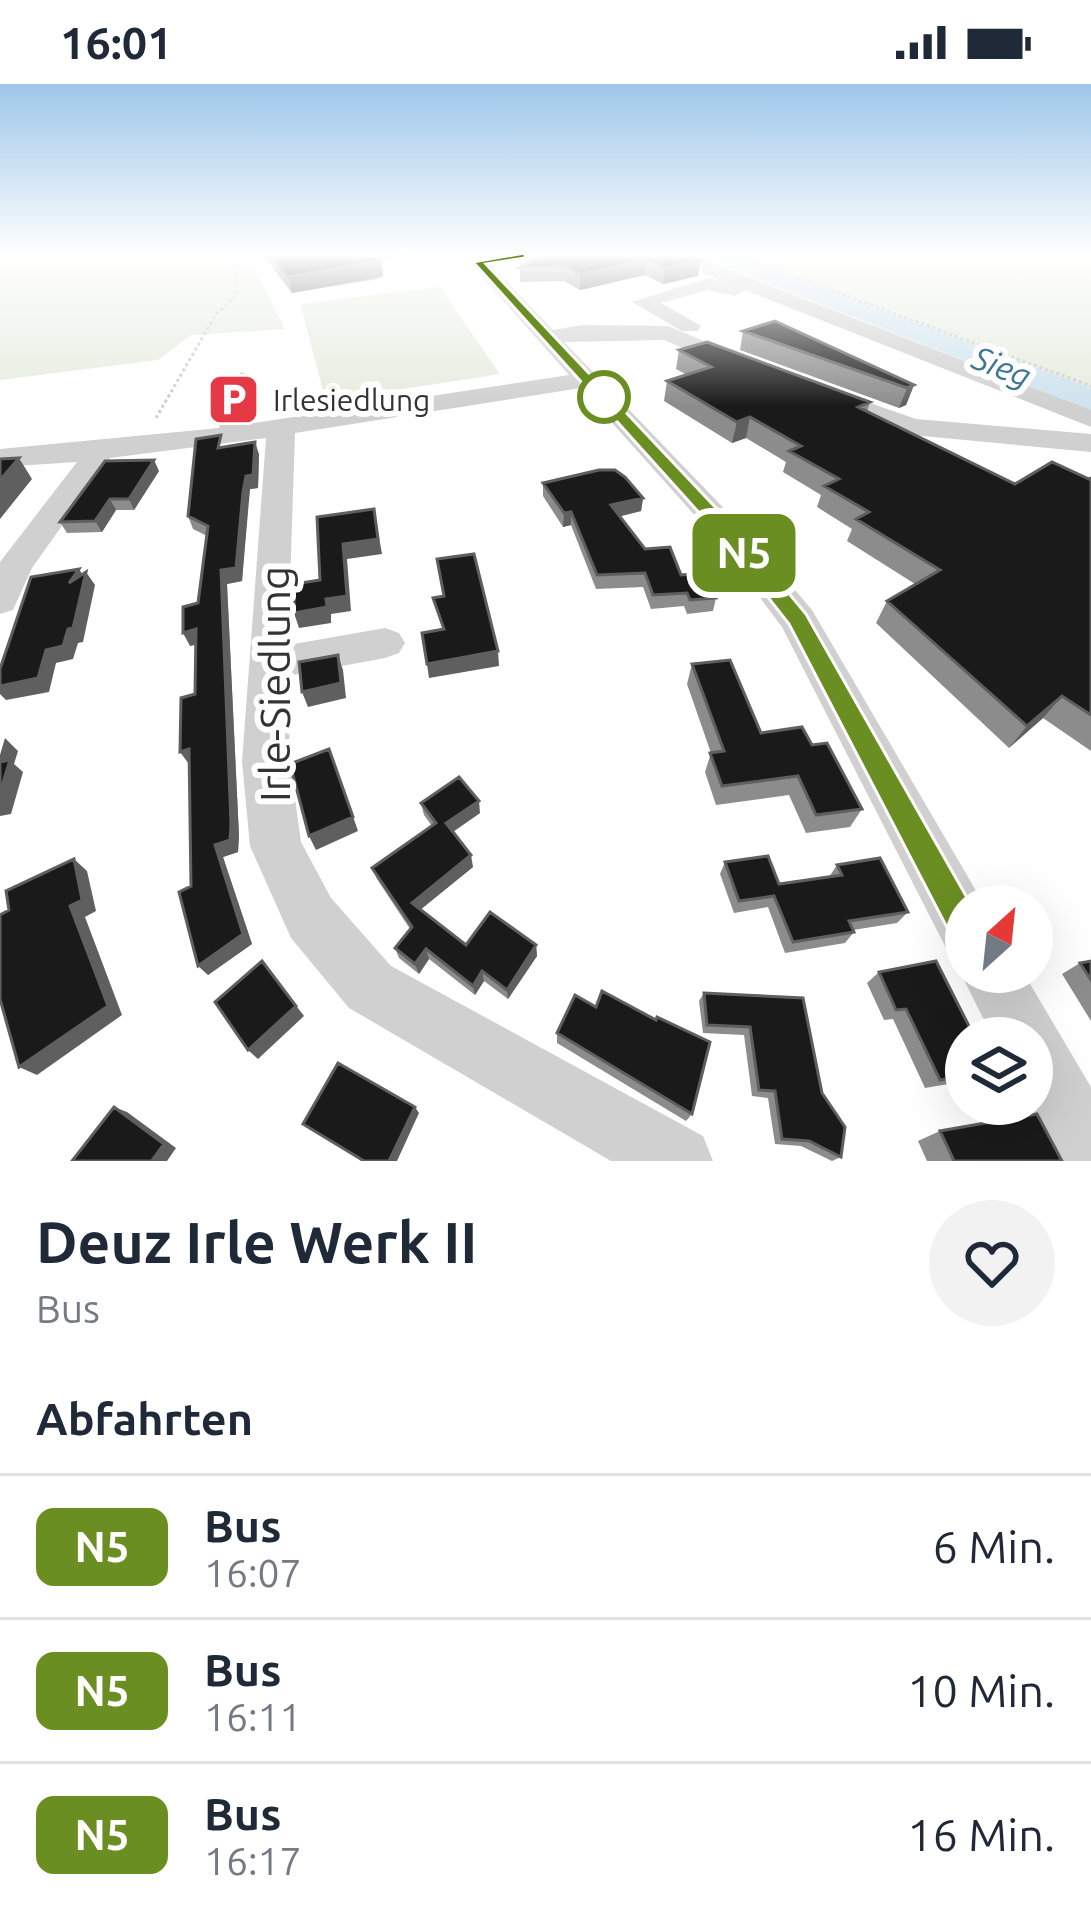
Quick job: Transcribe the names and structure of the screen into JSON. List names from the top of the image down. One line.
{"streets":{"street":["Irle-Siedlung"]},"water":["Sieg"],"places":{"parking":["Irlesiedlung"]},"lines":["bus line N5"],"north":"top right","page":{"status":"16:01","on_map":"N5","heading":[["Deuz Irle Werk II","Bus"],"Abfahrten"],"list":[{"mark":"N5","name":"Bus","note":"16:07","value":"6 Min."},{"mark":"N5","name":"Bus","note":"16:11","value":"10 Min."},{"mark":"N5","name":"Bus","note":"16:17","value":"16 Min."}]}}
